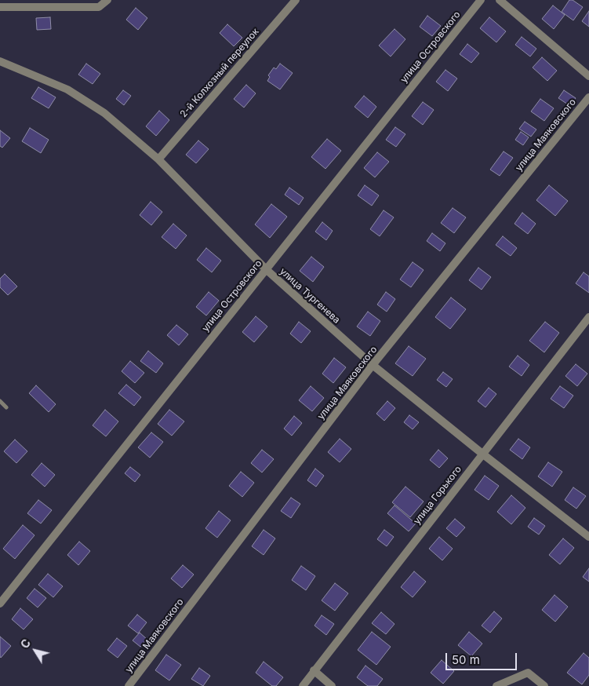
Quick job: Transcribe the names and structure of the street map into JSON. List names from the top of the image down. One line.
{"streets":{"street":["улица Островского","2-й Колхозный переулок","улица Маяковского","улица Тургенева","улица Горького"]},"crossings":[["улица Островского","улица Тургенева"],["2-й Колхозный переулок","улица Тургенева"],["улица Маяковского","улица Тургенева"],["улица Тургенева","улица Горького"]],"scale_bar":"50 m","north":"top left"}
